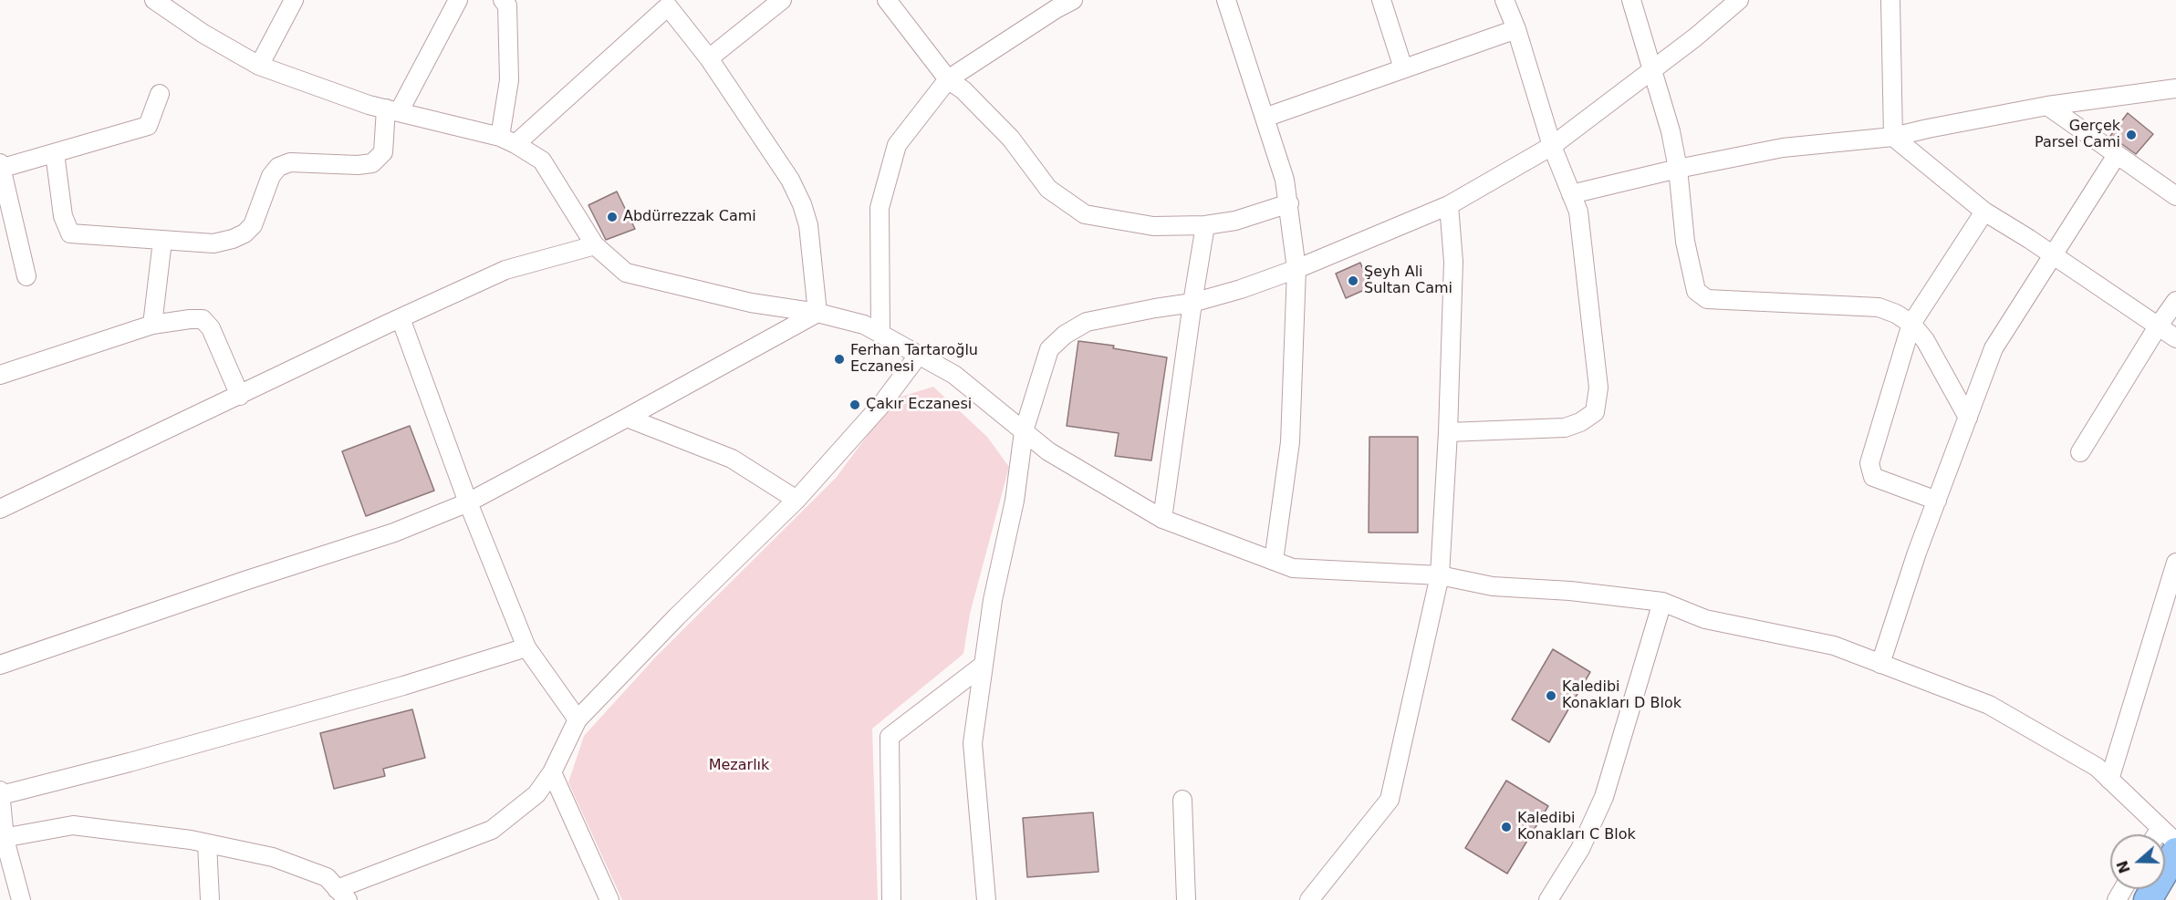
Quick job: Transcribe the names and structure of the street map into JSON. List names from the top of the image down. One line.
{"parks":["Mezarlık"],"places":["Gerçek Parsel Cami","Abdürrezzak Cami","Şeyh Ali Sultan Cami","Ferhan Tartaroğlu Eczanesi","Çakır Eczanesi","Kaledibi Konakları D Blok","Kaledibi Konakları C Blok"],"north":"left"}
